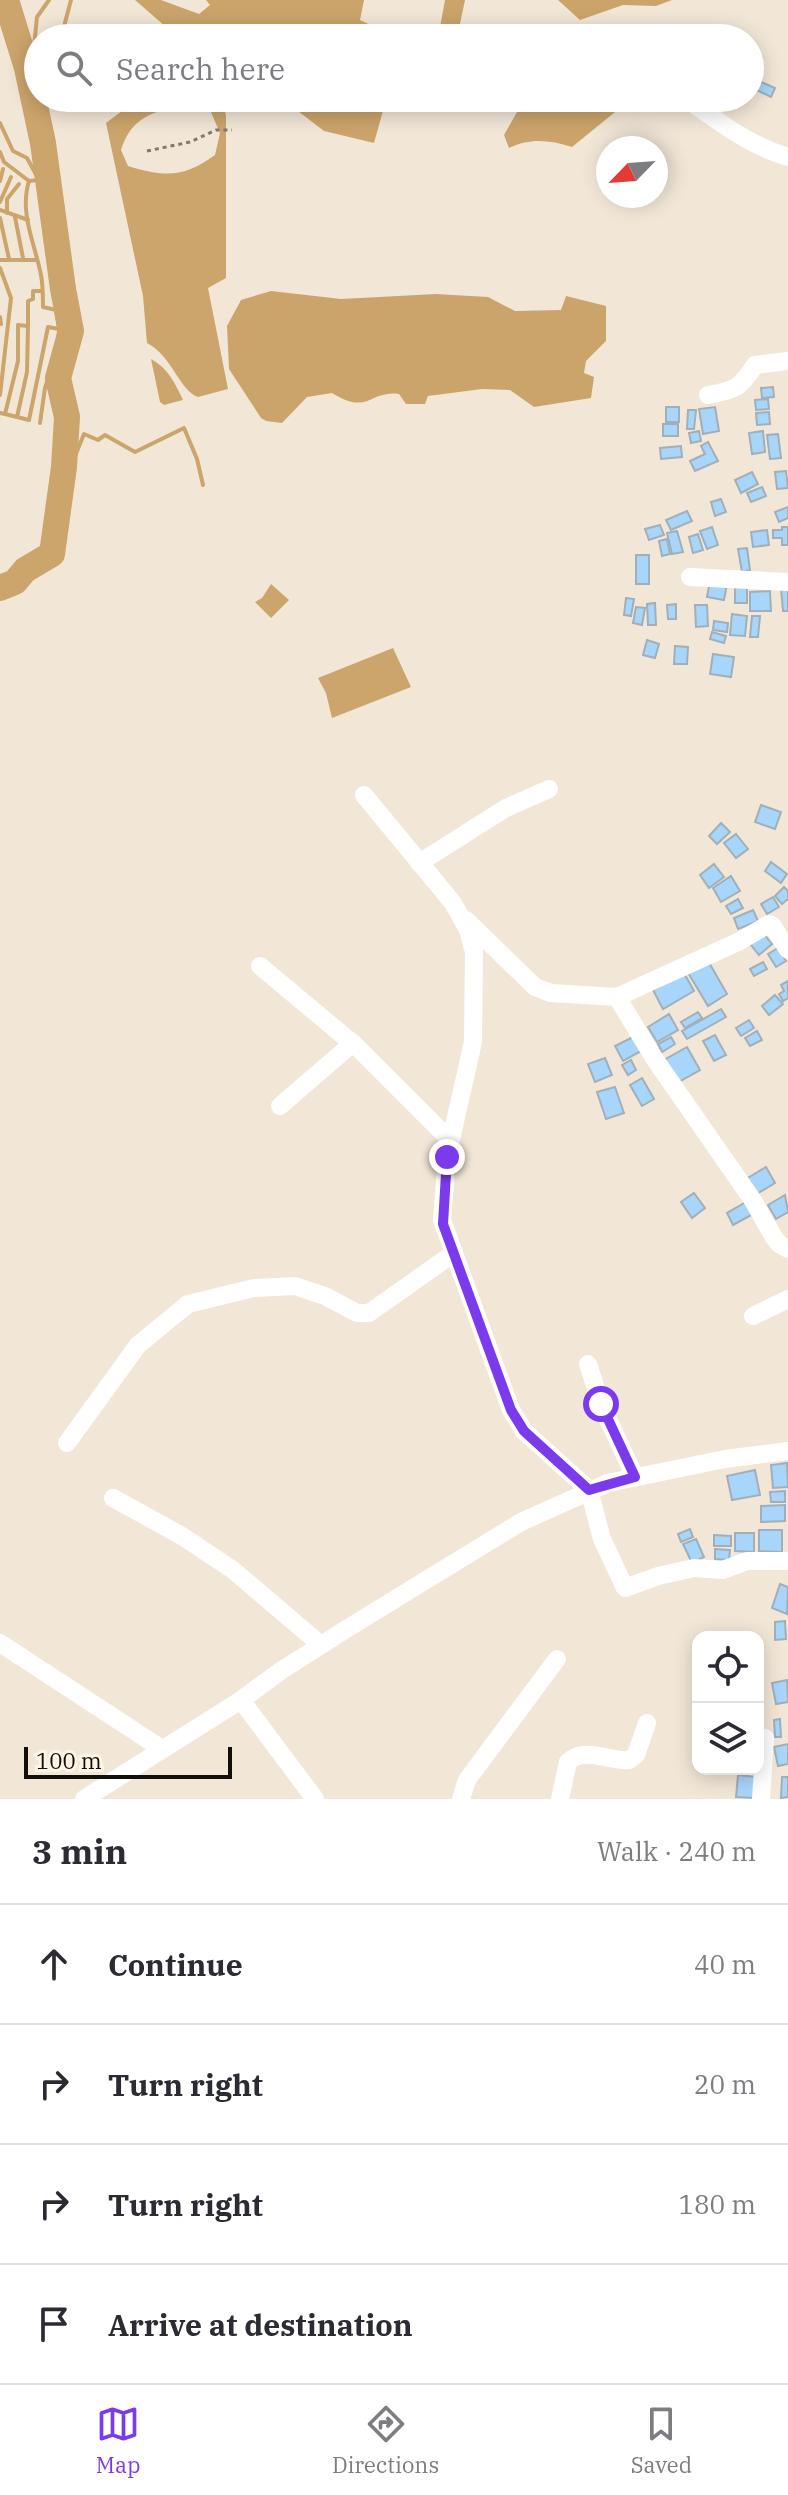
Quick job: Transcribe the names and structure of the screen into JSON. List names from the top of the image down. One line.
{"scale_bar":"100 m","north":"bottom left","page":{"search":"Search here","scale":"100 m","heading":["3 min","Walk · 240 m"],"list":[["Continue","40 m"],["Turn right","20 m"],["Turn right","180 m"],"Arrive at destination"],"nav":["Map","Directions","Saved"]}}
